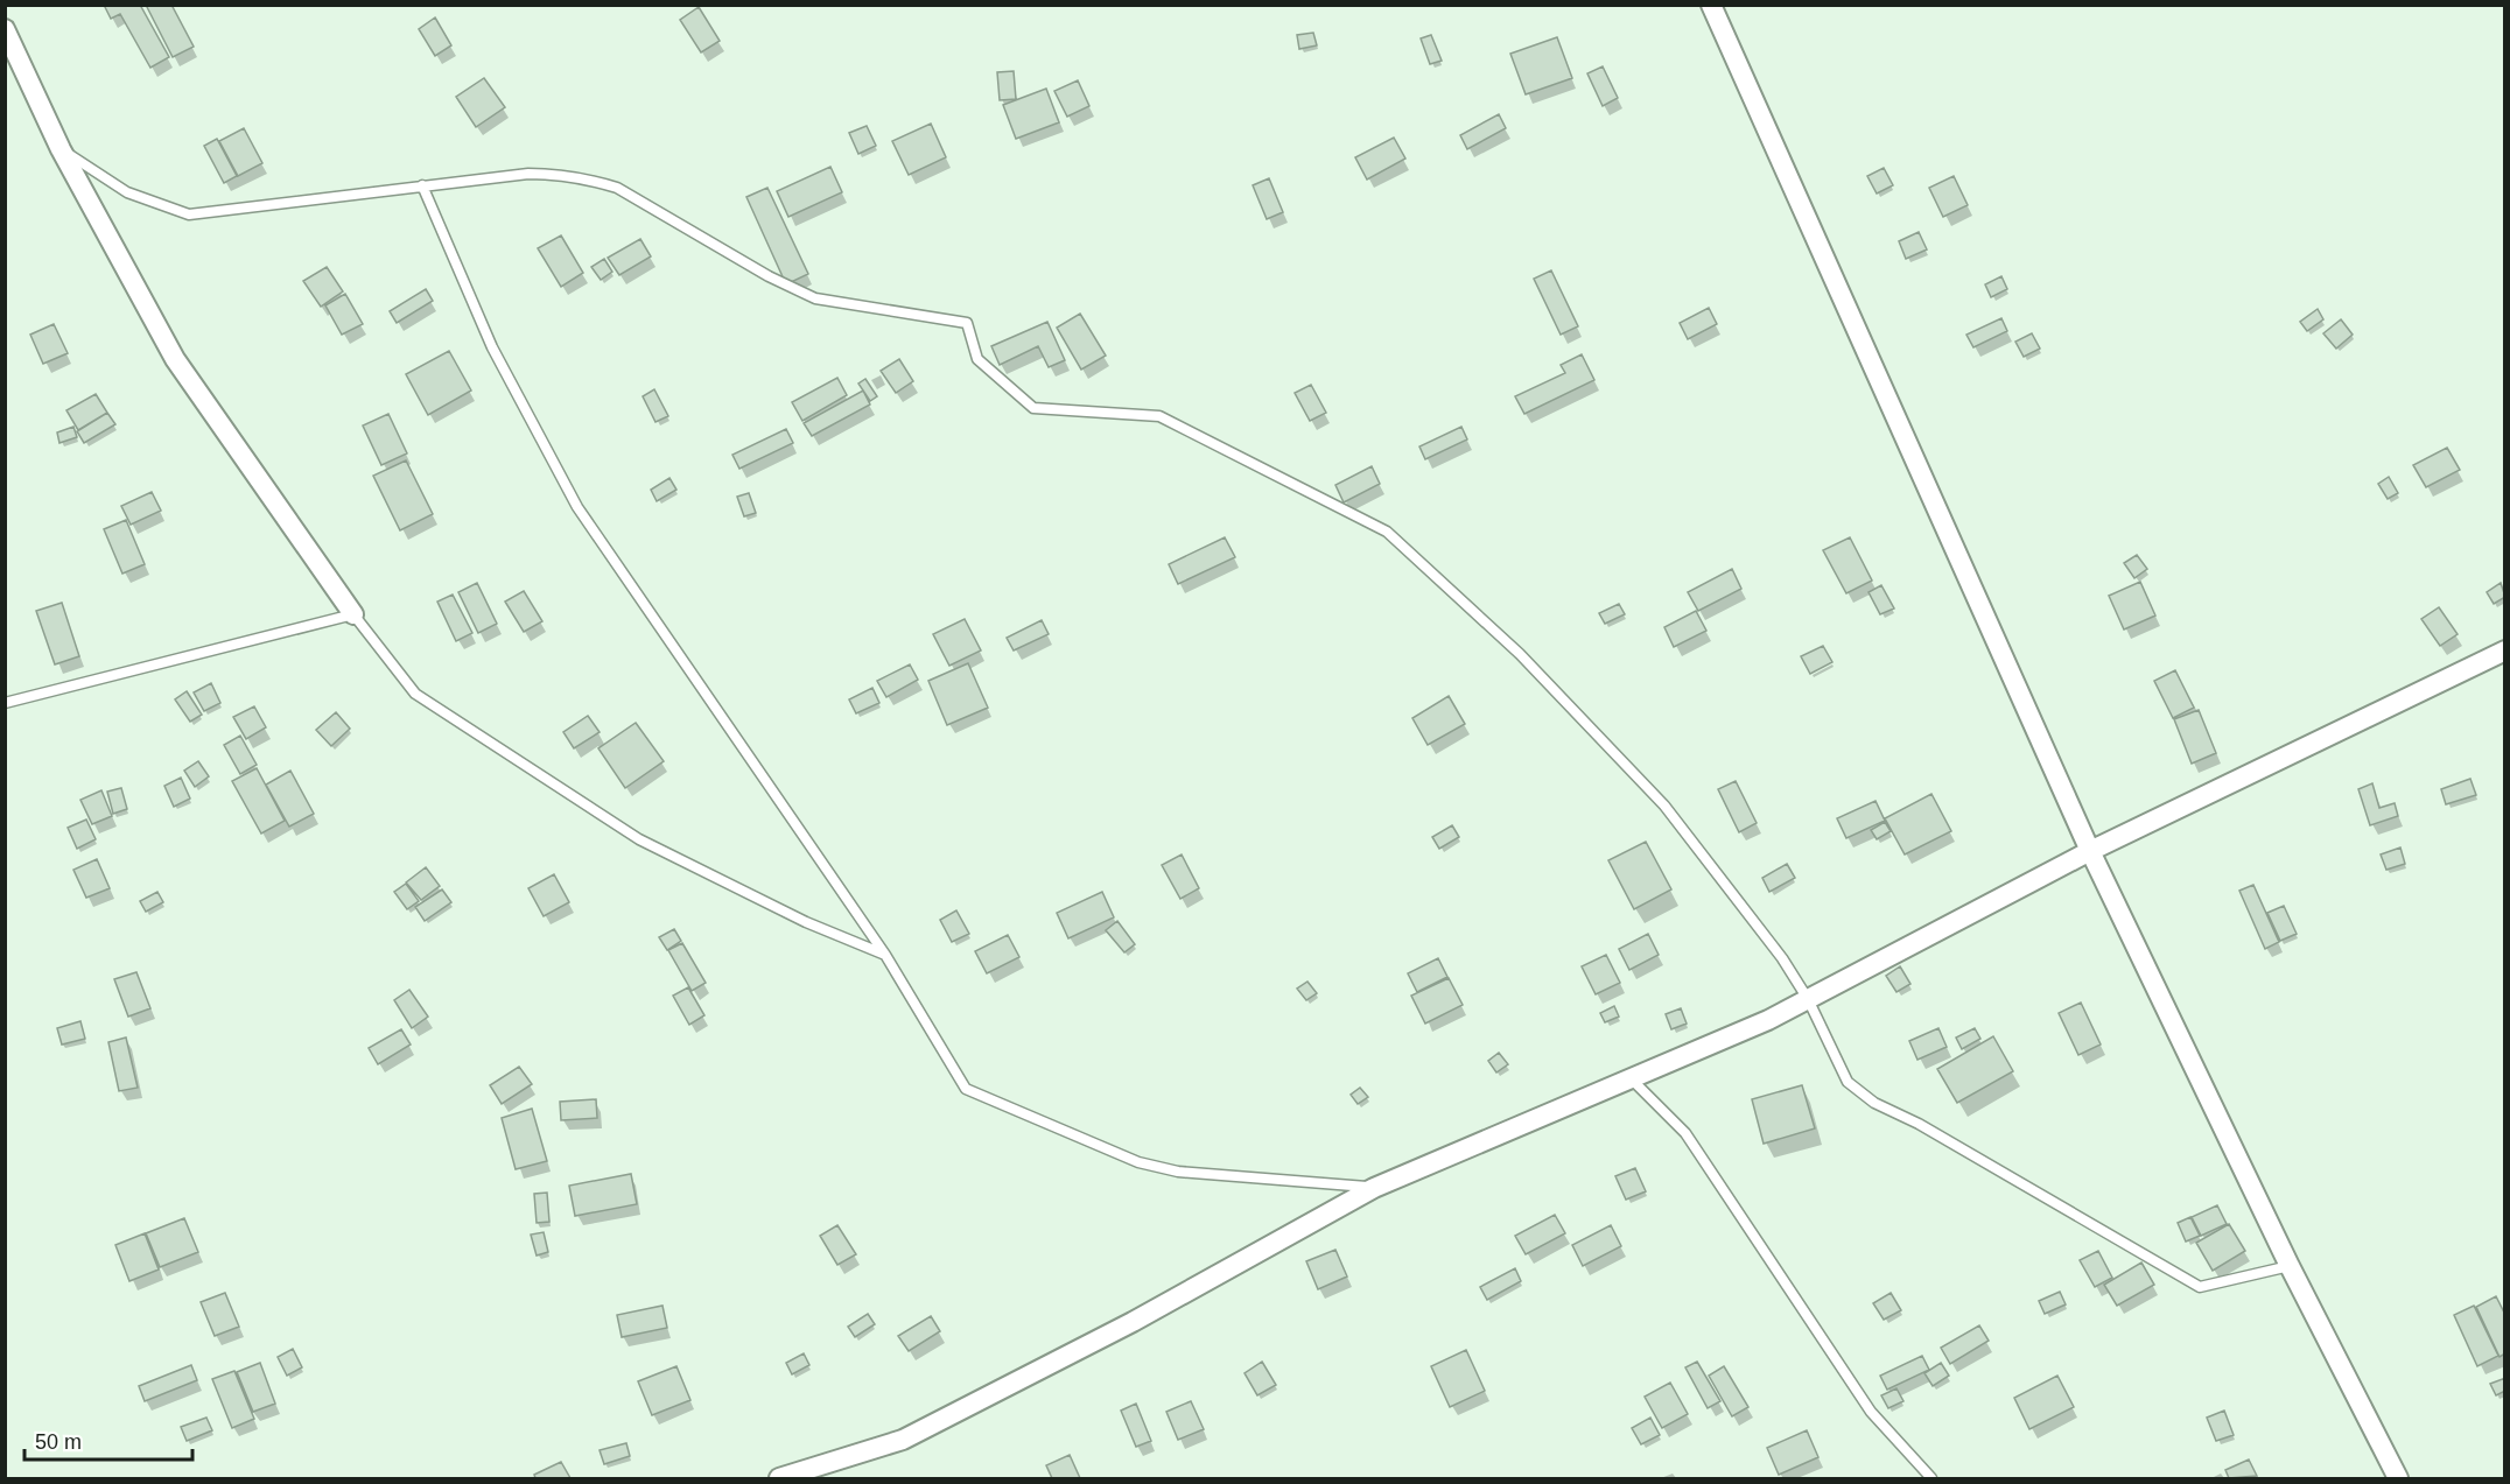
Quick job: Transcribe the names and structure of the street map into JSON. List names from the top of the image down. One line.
{"scale_bar":"50 m"}
